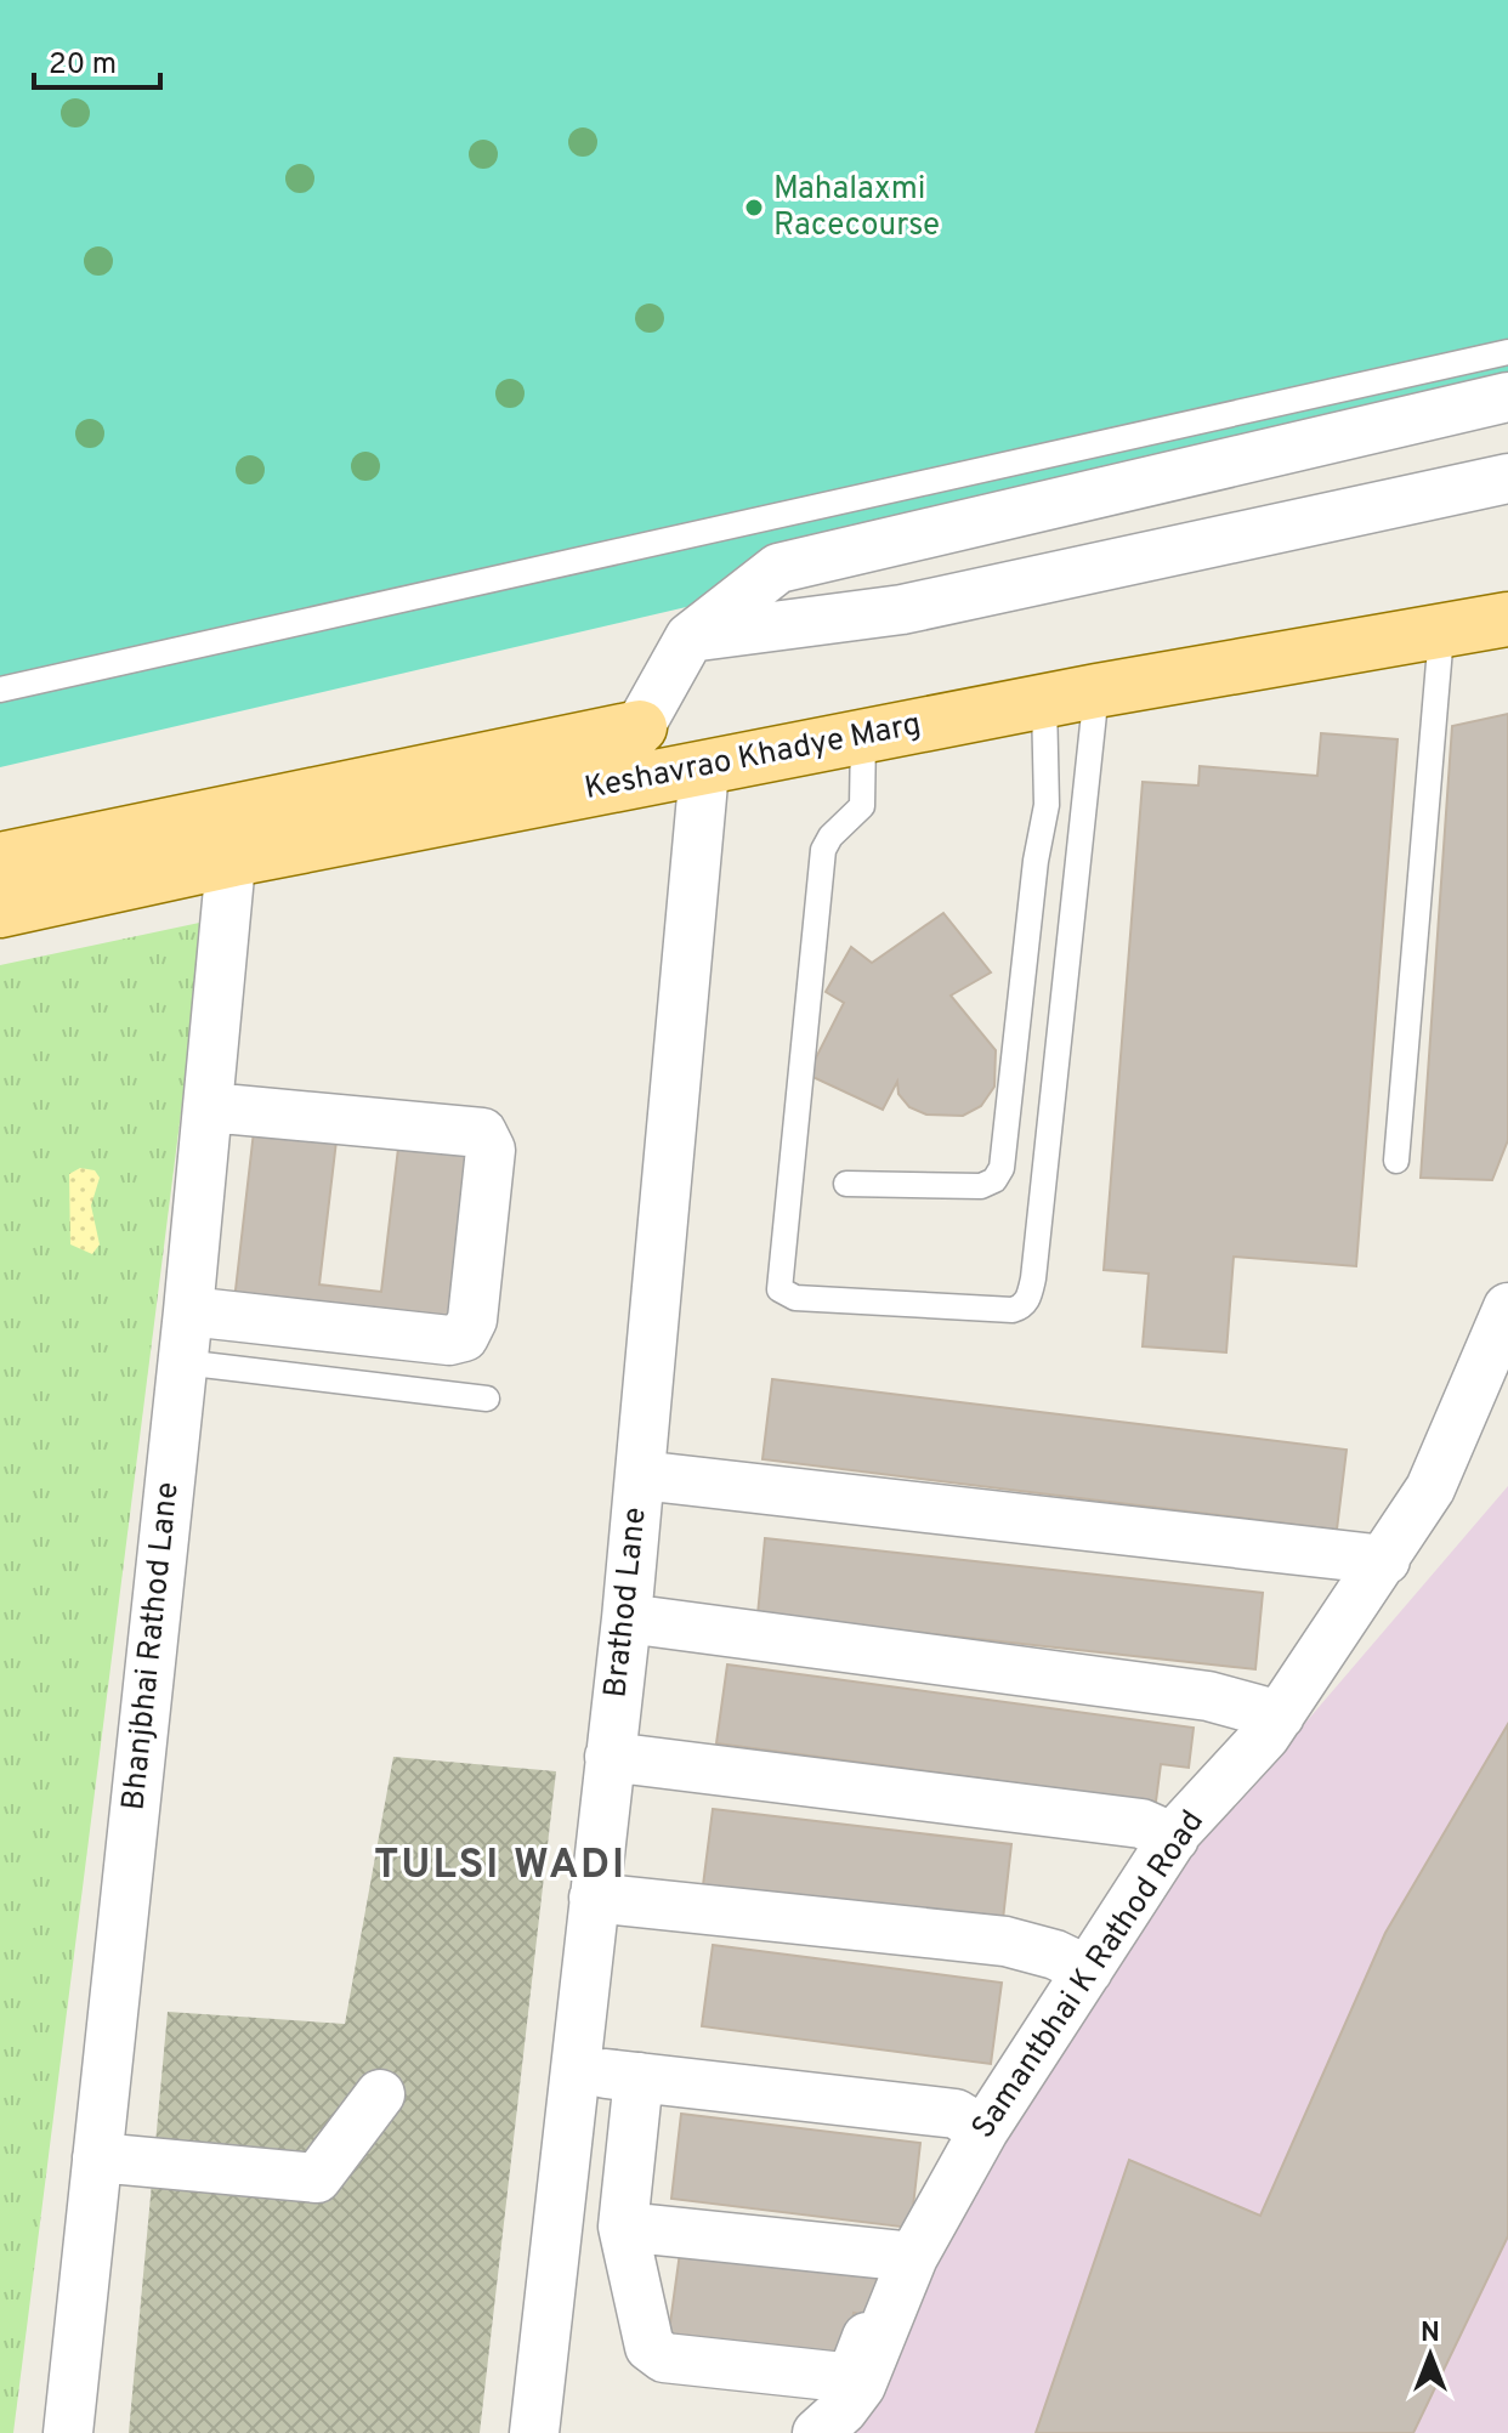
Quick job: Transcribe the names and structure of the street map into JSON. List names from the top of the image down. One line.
{"streets":{"main road":["Keshavrao Khadye Marg"],"street":["Brathod Lane","Bhanjbhai Rathod Lane","Samantbhai K Rathod Road"]},"crossings":[["Keshavrao Khadye Marg","Brathod Lane"],["Keshavrao Khadye Marg","Bhanjbhai Rathod Lane"]],"districts":["TULSI WADI"],"places":["Mahalaxmi Racecourse"],"scale_bar":"20 m","north":"top"}
